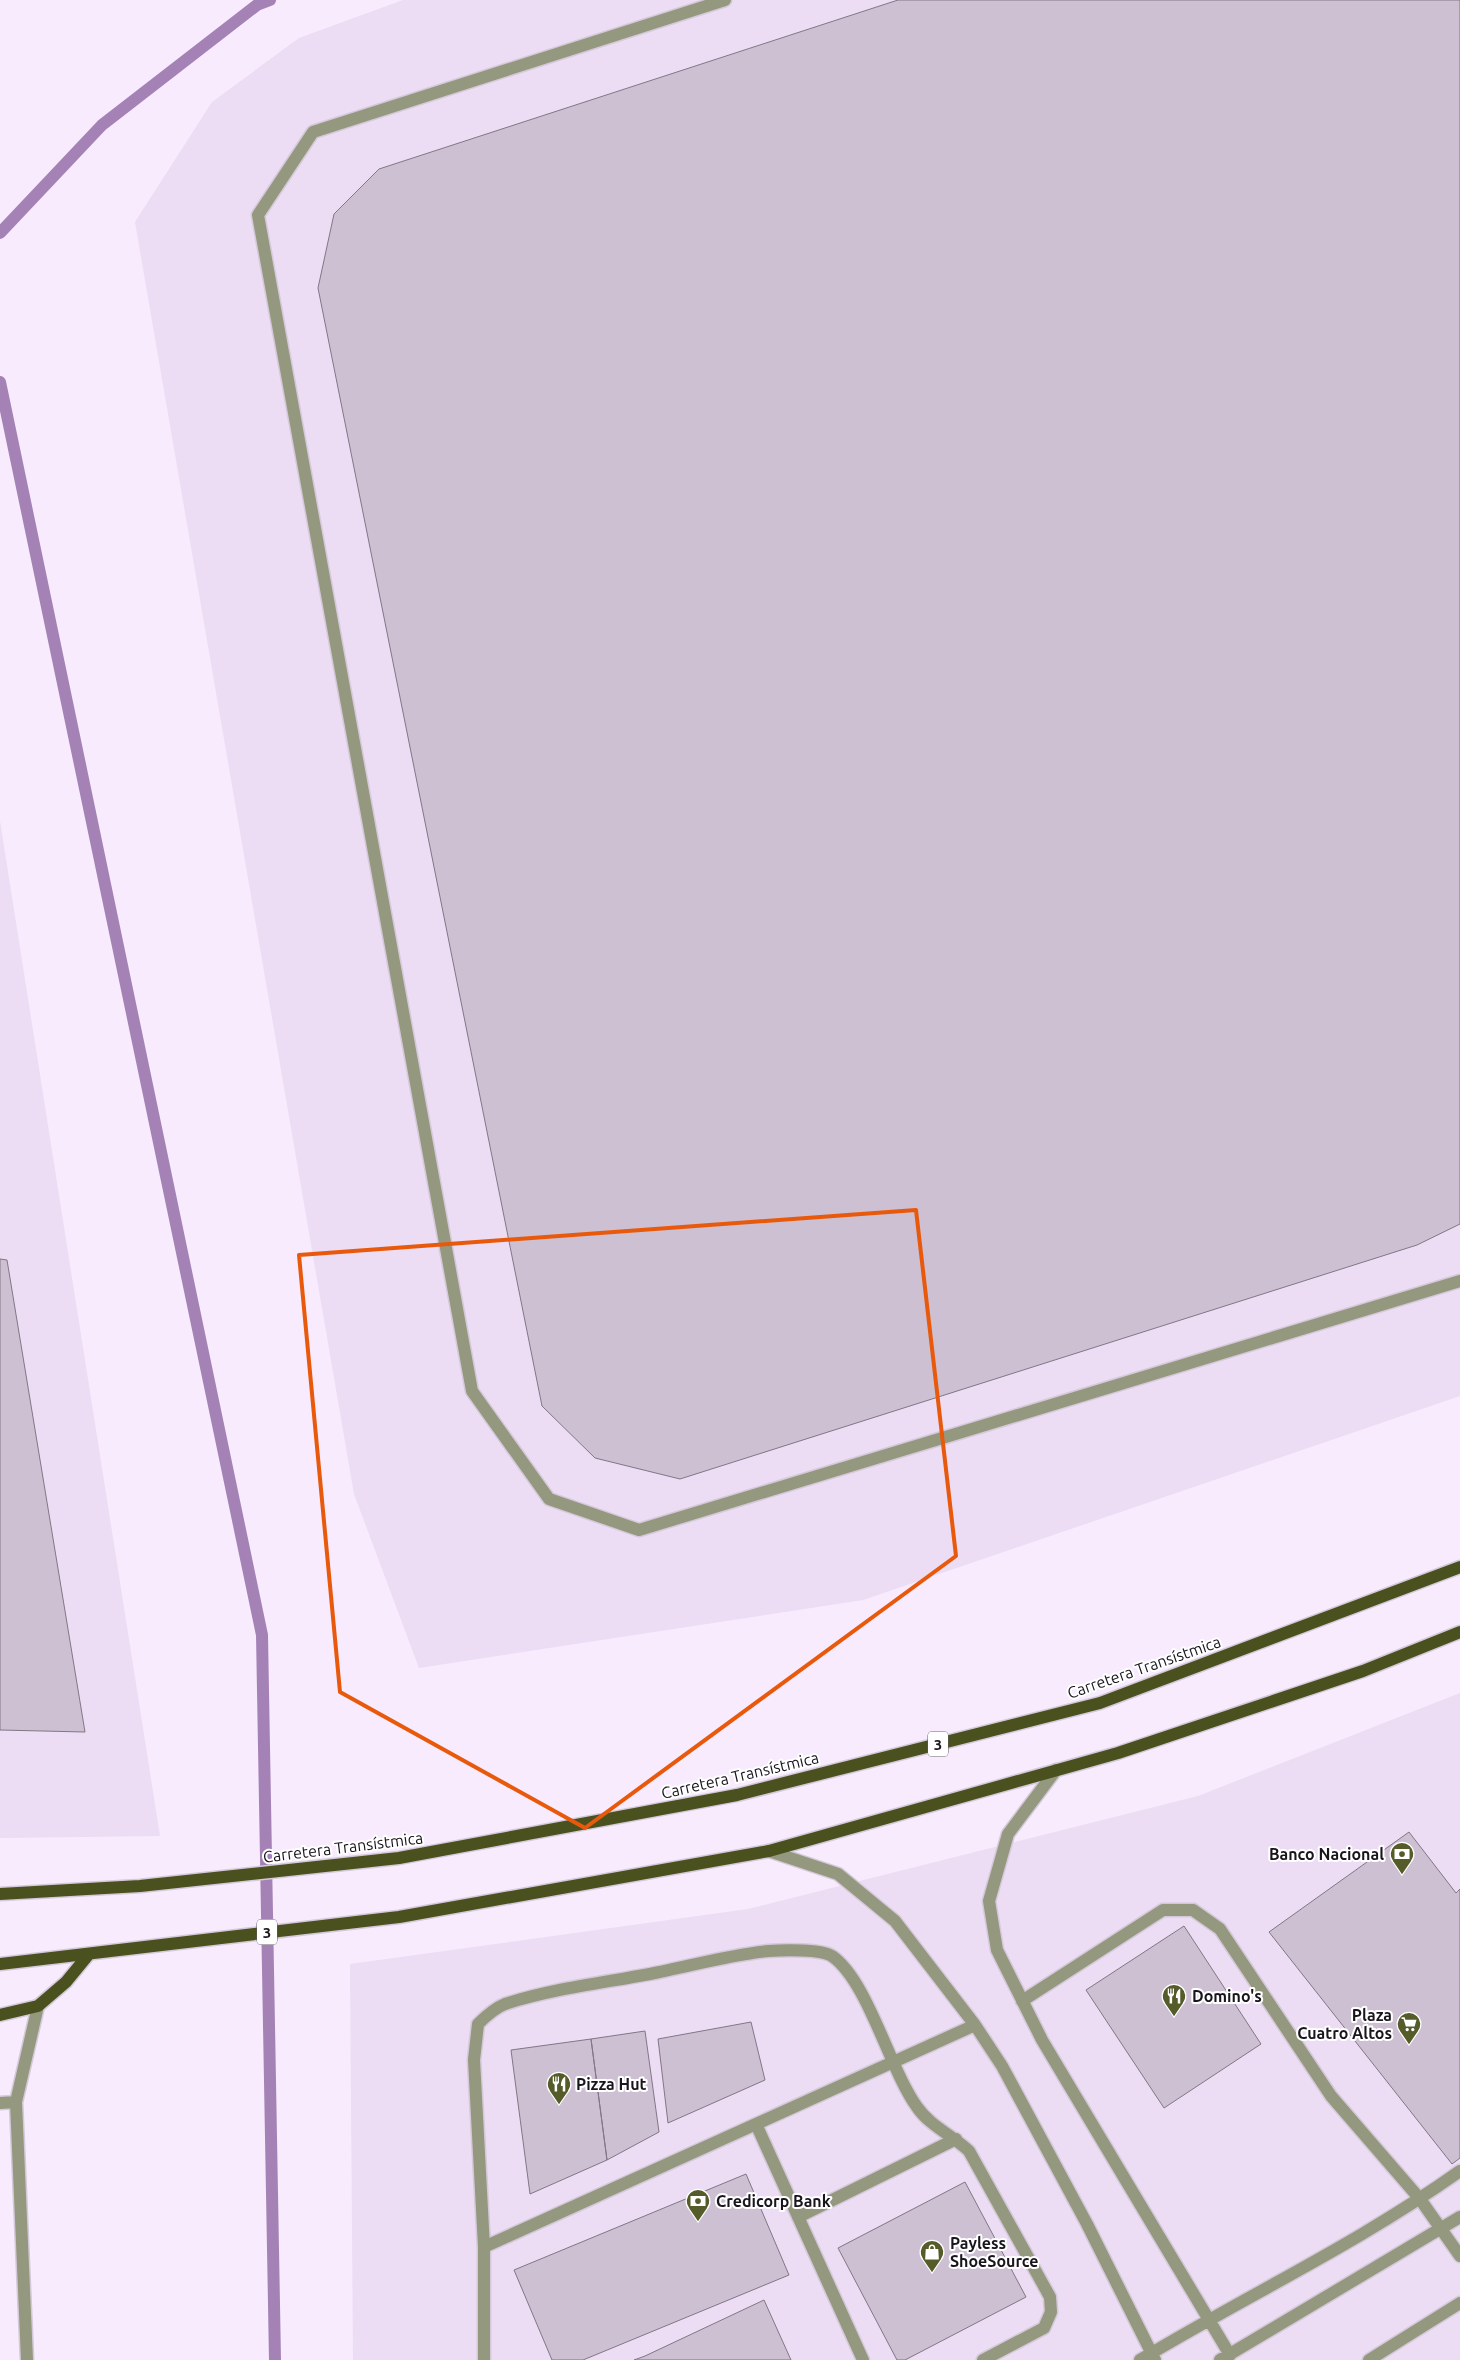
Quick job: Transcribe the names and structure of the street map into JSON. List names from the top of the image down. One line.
{"streets":{"main road":["Carretera Transístmica","3"]},"places":{"bank":["Banco Nacional","Credicorp Bank"],"restaurant":["Domino's","Pizza Hut"],"supermarket":["Plaza Cuatro Altos"],"shop":["Payless ShoeSource"]}}
